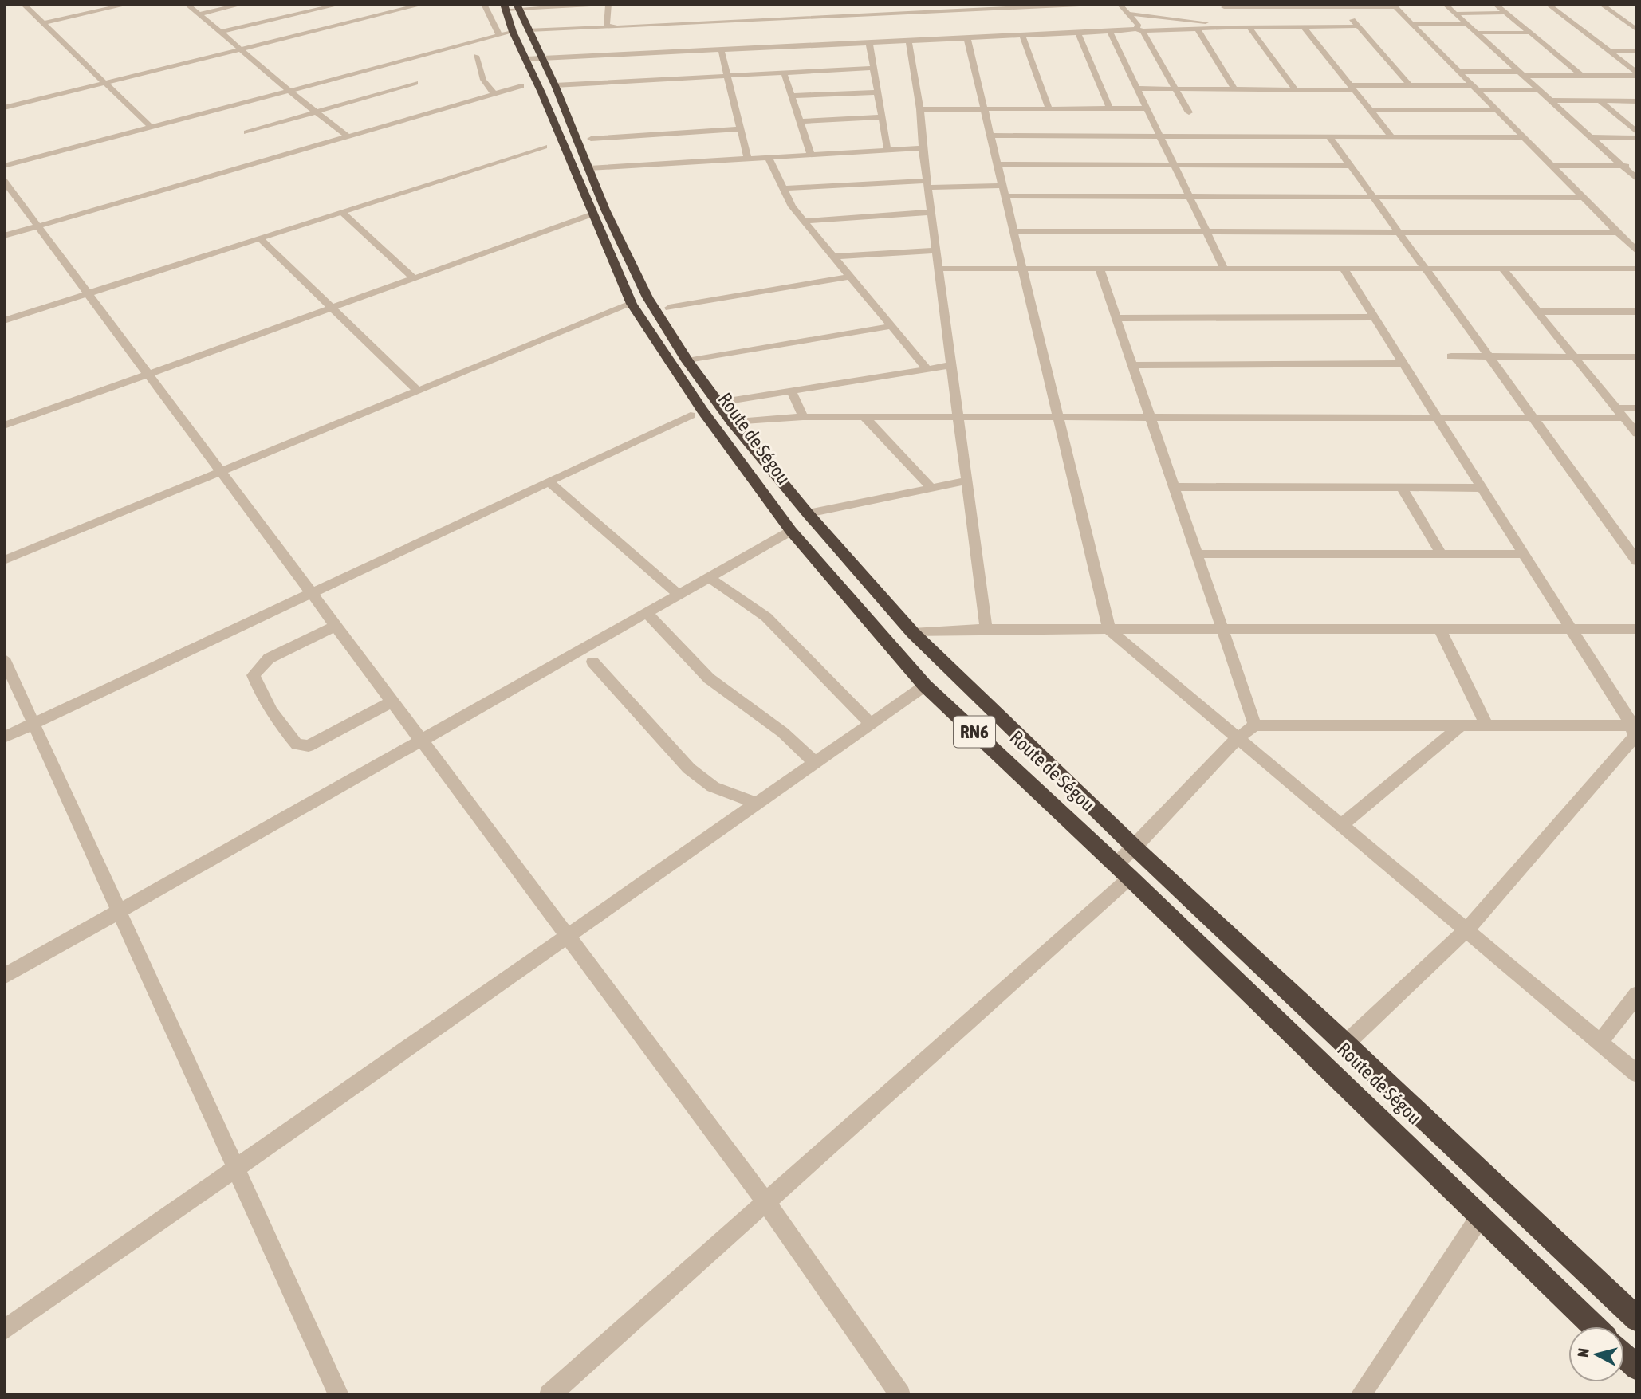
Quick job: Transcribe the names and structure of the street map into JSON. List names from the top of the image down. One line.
{"streets":{"highway":["Route de Ségou","RN6"]},"north":"left"}
